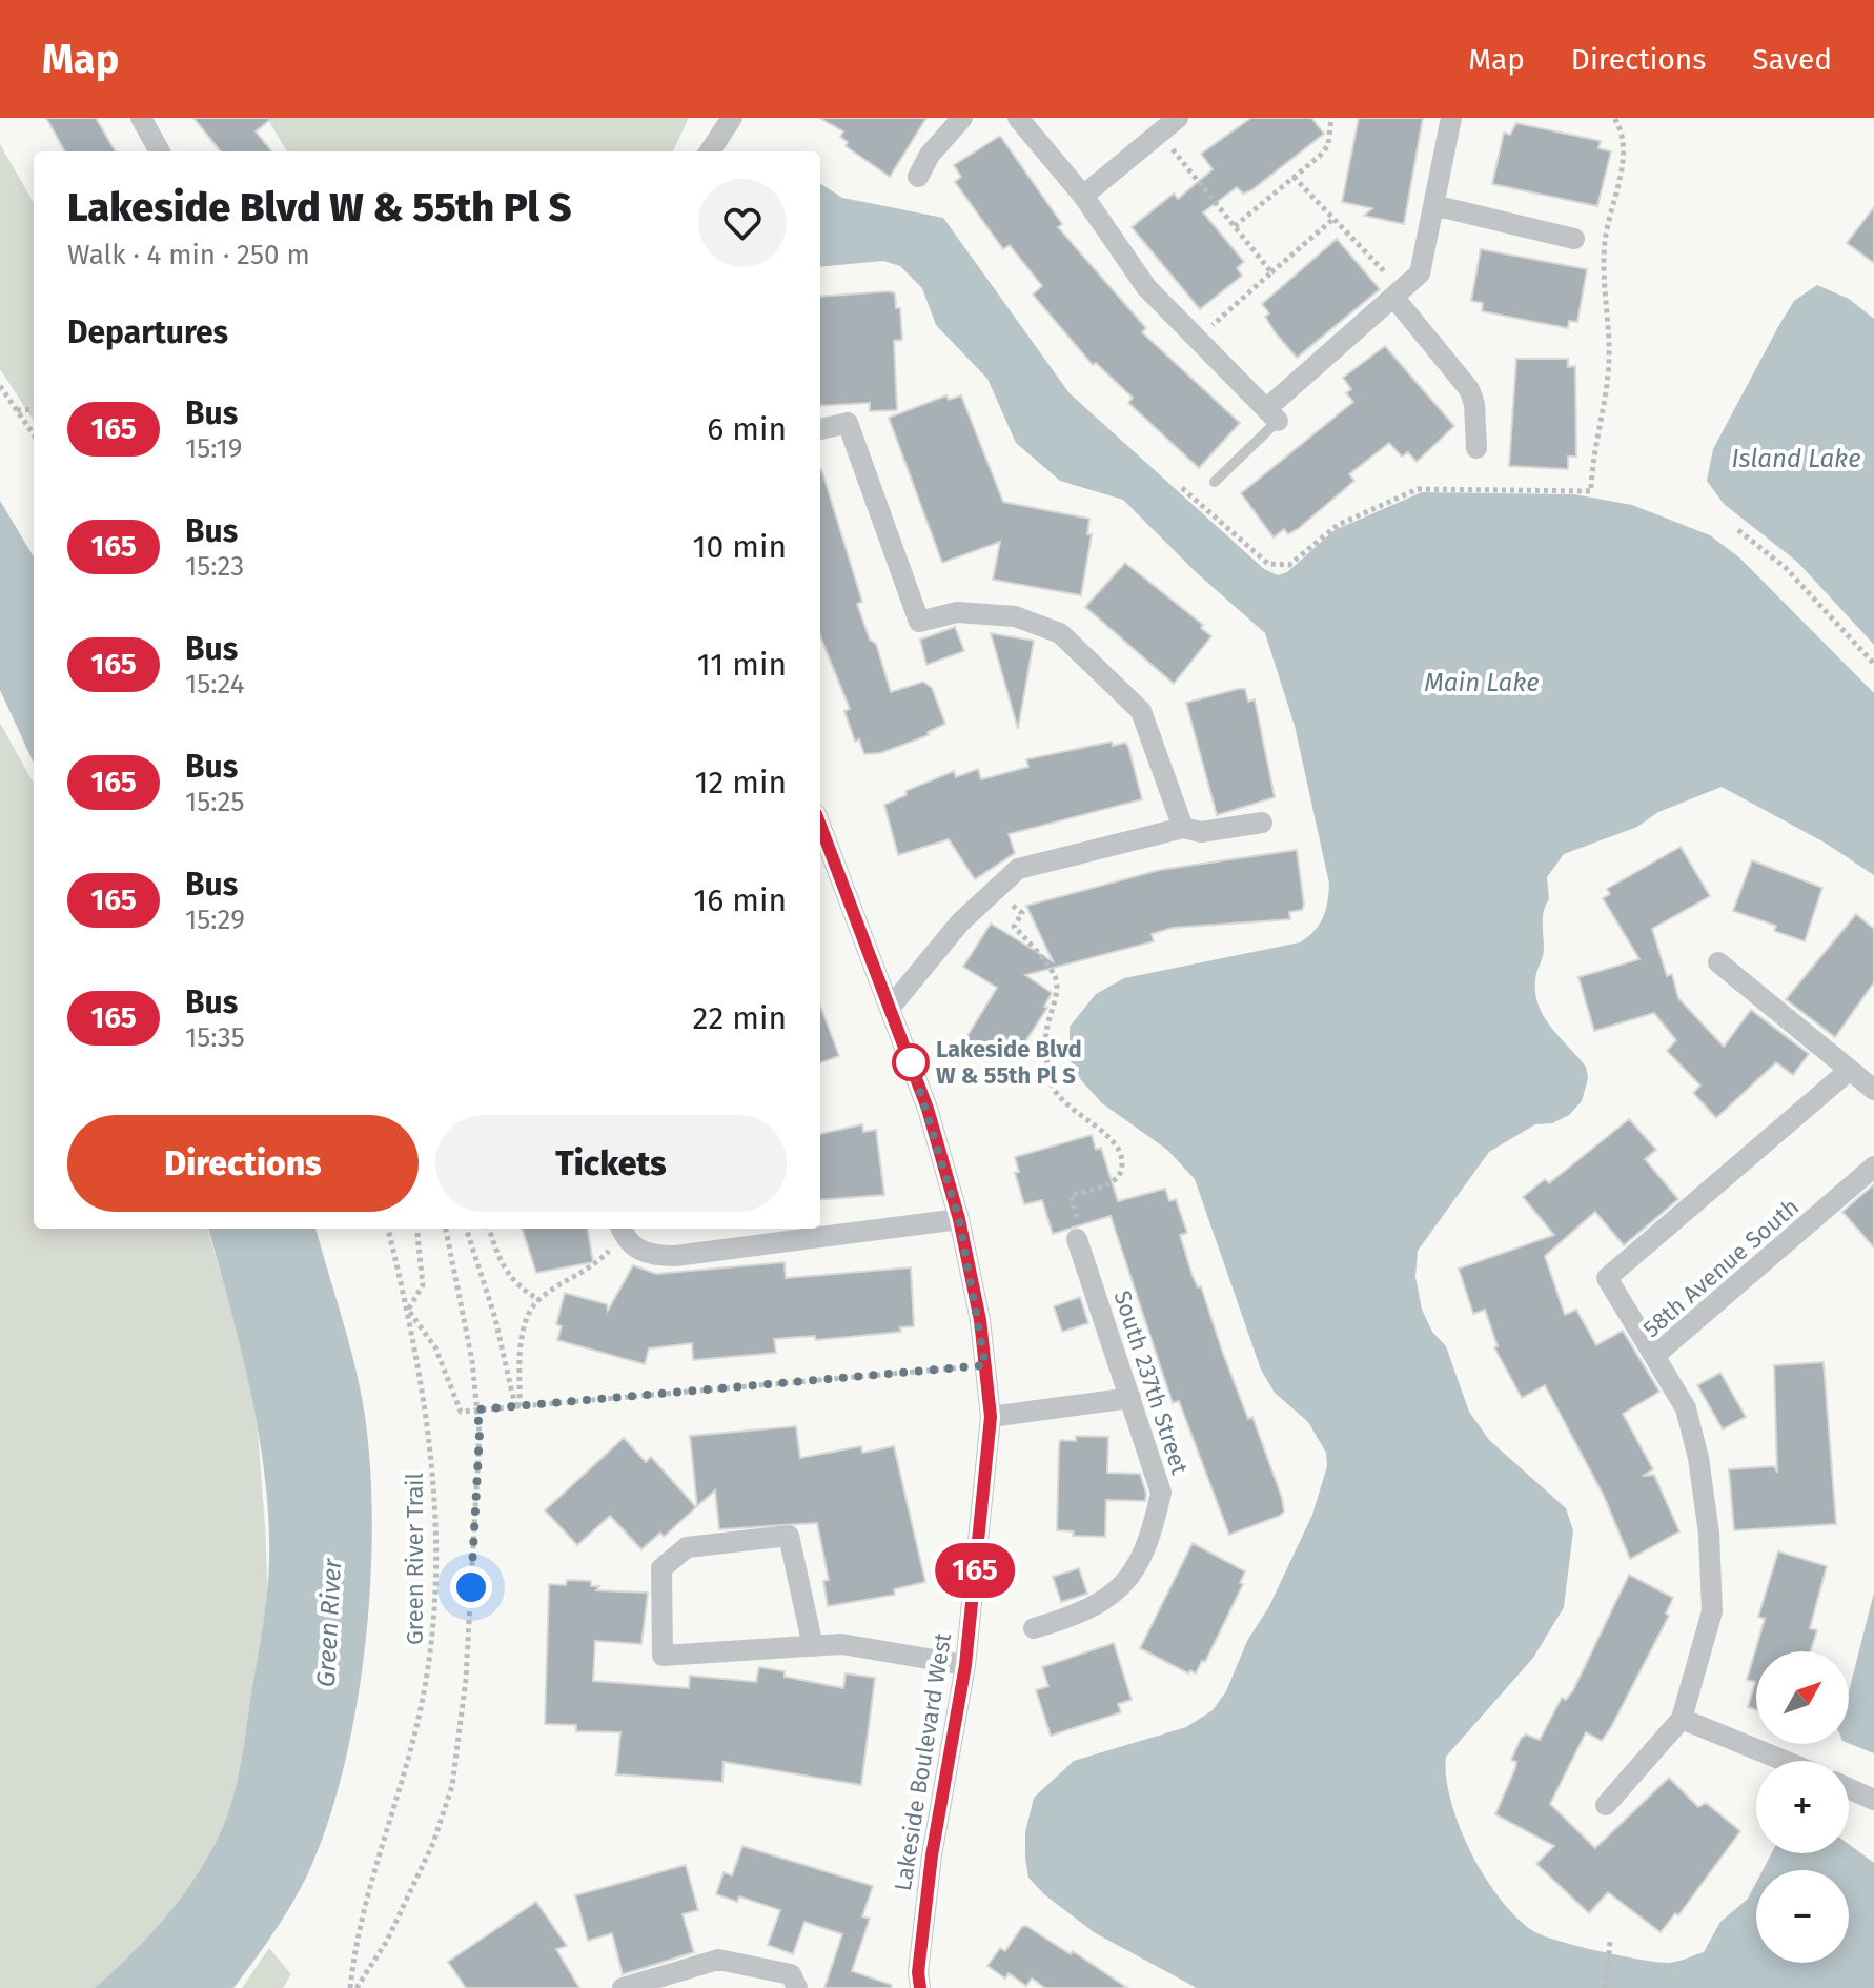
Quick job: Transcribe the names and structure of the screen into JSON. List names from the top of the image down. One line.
{"streets":{"street":["58th Avenue South","South 237th Street","Lakeside Boulevard West"],"path":["Green River Trail"]},"water":["Island Lake","Main Lake","Green River"],"places":["Lakeside Blvd W & 55th Pl S"],"lines":["bus line 165"],"north":"top right","page":{"header":"Map","nav":["Map","Directions","Saved"],"on_map":"165","heading":[["Lakeside Blvd W & 55th Pl S","Walk · 4 min · 250 m"],"Departures"],"list":[{"mark":"165","name":"Bus","note":"15:19","value":"6 min"},{"mark":"165","name":"Bus","note":"15:23","value":"10 min"},{"mark":"165","name":"Bus","note":"15:24","value":"11 min"},{"mark":"165","name":"Bus","note":"15:25","value":"12 min"},{"mark":"165","name":"Bus","note":"15:29","value":"16 min"},{"mark":"165","name":"Bus","note":"15:35","value":"22 min"}],"buttons":["Directions","Tickets"],"map_buttons":["+","−"]}}
